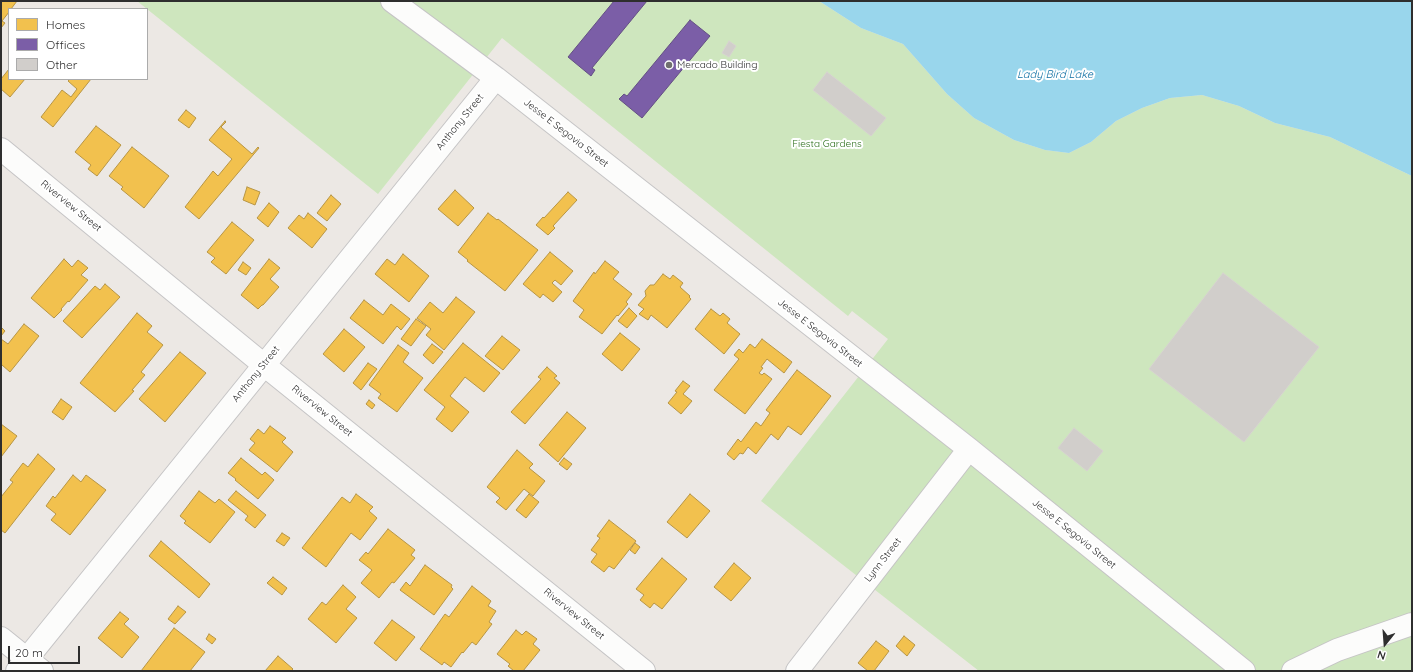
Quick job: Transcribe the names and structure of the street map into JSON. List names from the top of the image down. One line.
{"streets":{"street":["Anthony Street","Jesse E Segovia Street","Riverview Street","Lynn Street"]},"crossings":[["Anthony Street","Jesse E Segovia Street"],["Anthony Street","Riverview Street"],["Jesse E Segovia Street","Lynn Street"]],"water":["Lady Bird Lake"],"parks":["Fiesta Gardens"],"places":["Mercado Building"],"legend":["Homes","Offices","Other"],"scale_bar":"20 m","north":"bottom"}
